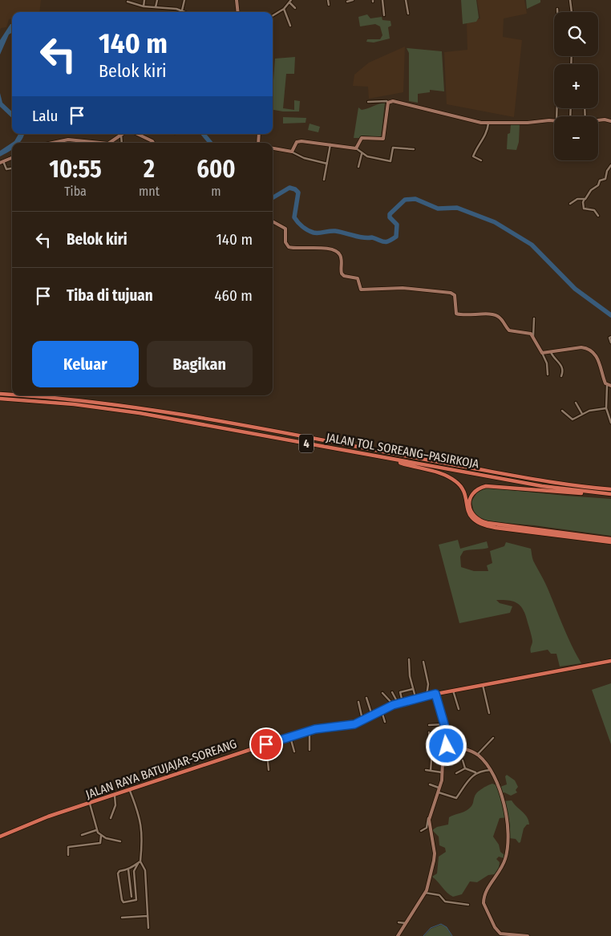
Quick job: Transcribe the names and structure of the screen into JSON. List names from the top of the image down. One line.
{"streets":{"highway":["4","JALAN TOL SOREANG–PASIRKOJA","JALAN RAYA BATUJAJAR-SOREANG"]},"page":{"map_buttons":["+","−"],"turn":["140 m","Belok kiri"],"then":"Lalu","eta":["10:55","Tiba","2","mnt","600","m"],"list":[{"name":"Belok kiri","value":"140 m"},{"name":"Tiba di tujuan","value":"460 m"}],"buttons":["Keluar","Bagikan"]}}
